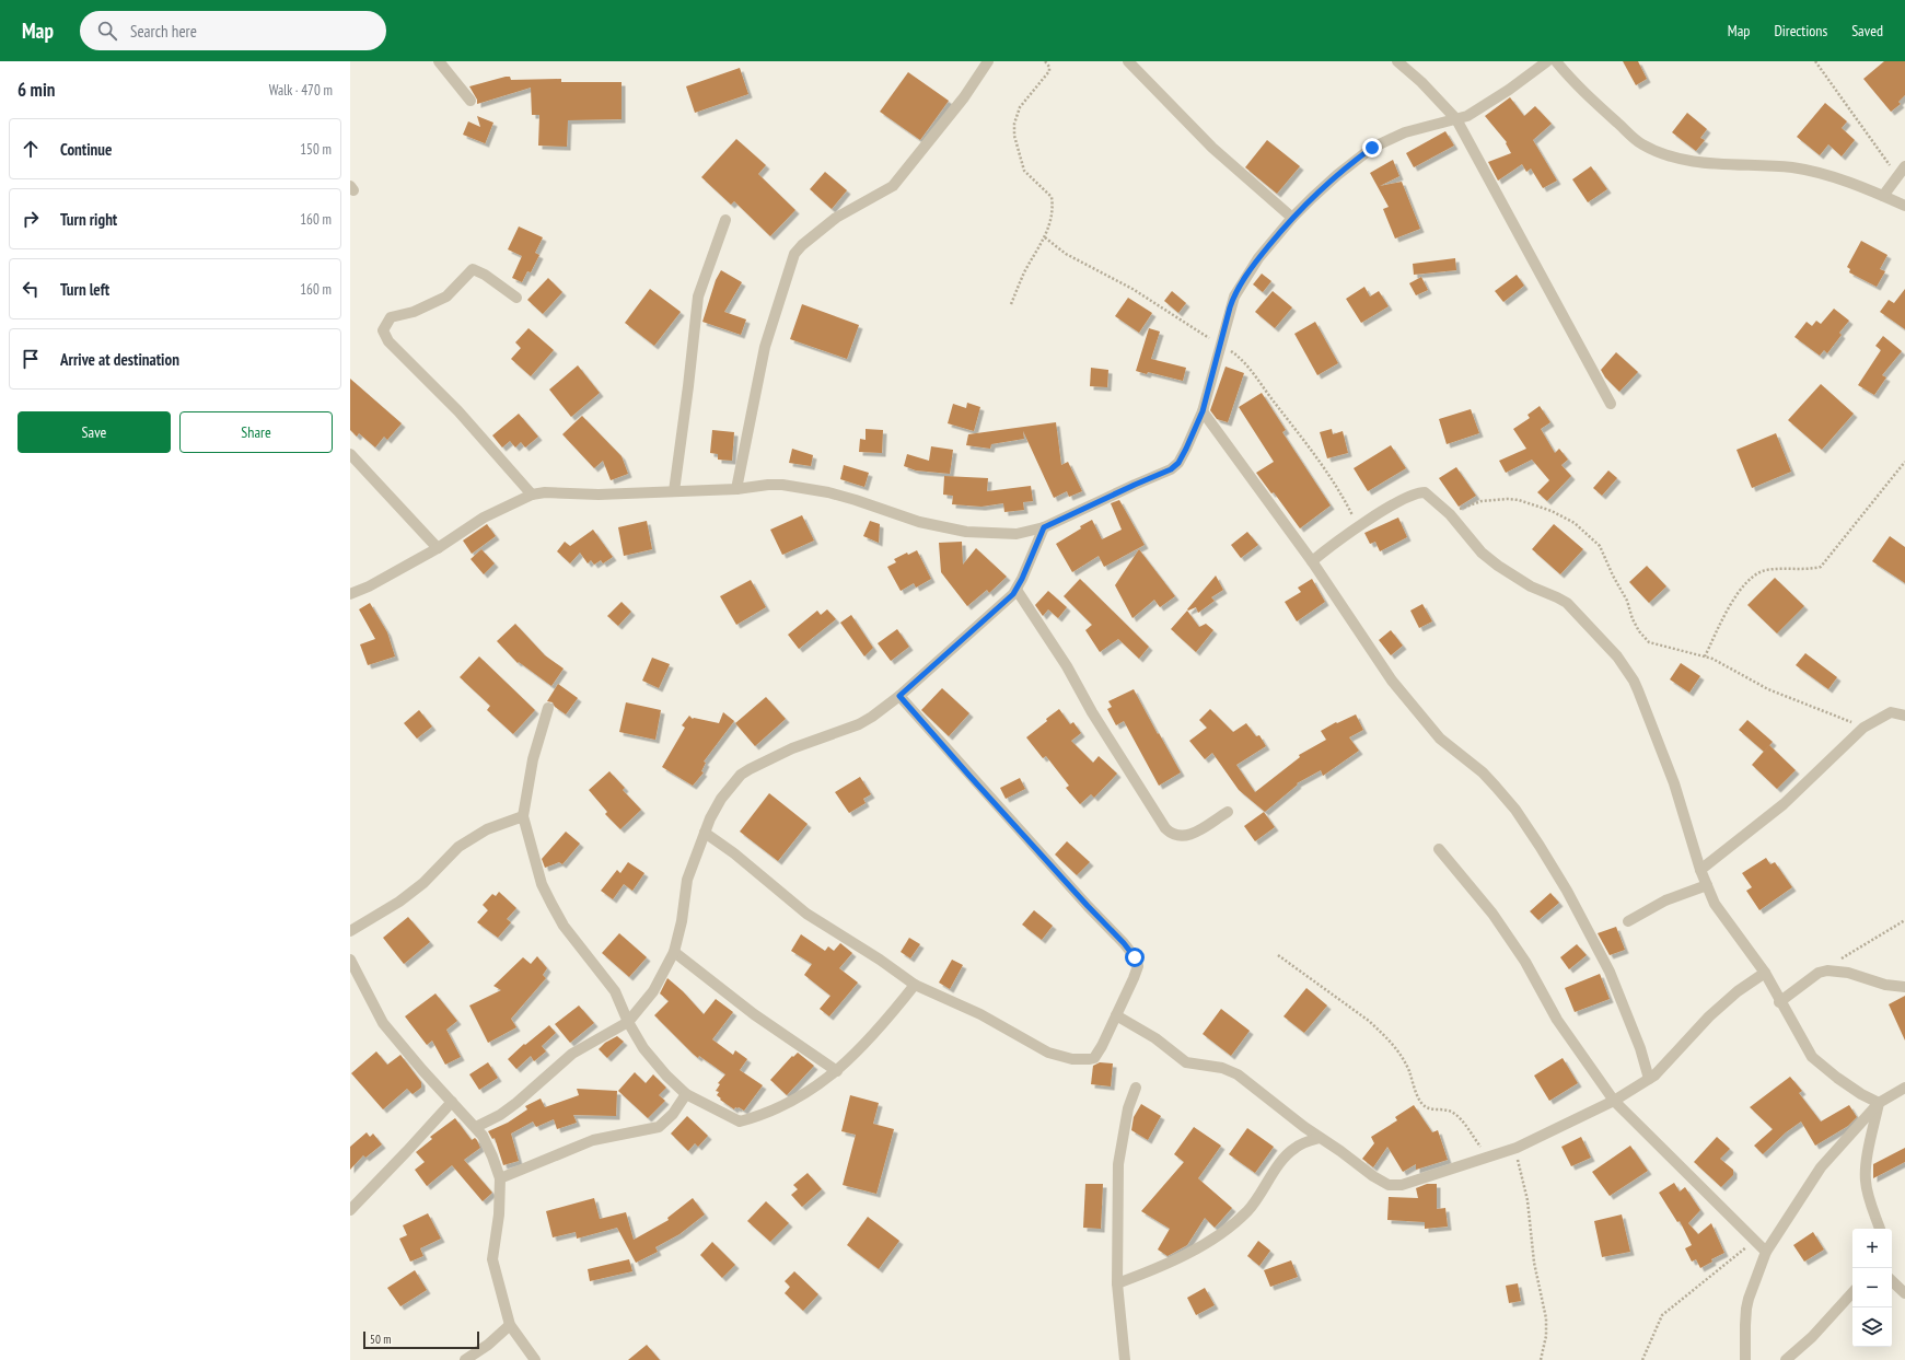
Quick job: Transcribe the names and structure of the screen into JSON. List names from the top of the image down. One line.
{"scale_bar":"50 m","page":{"header":"Map","search":"Search here","nav":["Map","Directions","Saved"],"heading":["6 min","Walk · 470 m"],"list":[["Continue","150 m"],["Turn right","160 m"],["Turn left","160 m"],"Arrive at destination"],"buttons":["Save","Share"],"map_buttons":["+","−"],"scale":"50 m"}}
